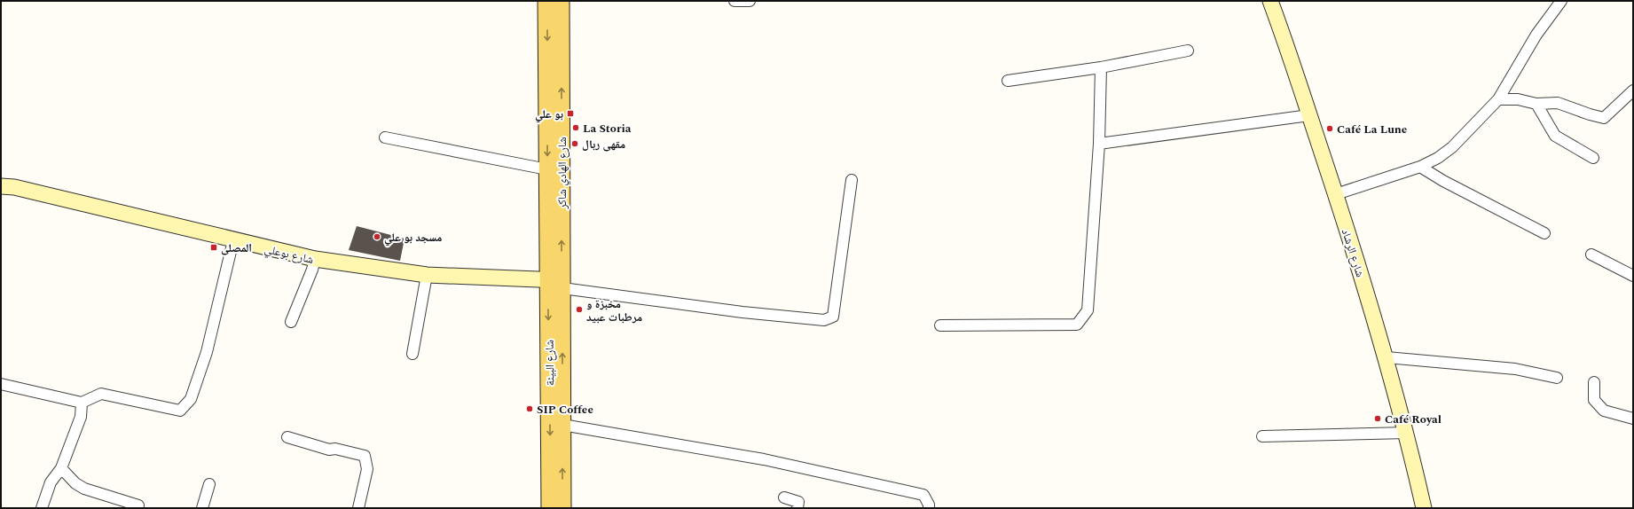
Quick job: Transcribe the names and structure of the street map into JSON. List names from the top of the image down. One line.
{"streets":{"main road":["شارع الهادي شاكر","شارع البيئة"],"street":["شارع الرشاد","شارع بوعلي"]},"crossings":[["شارع الهادي شاكر","شارع بوعلي"],["شارع الهادي شاكر","شارع البيئة"],["شارع بوعلي","شارع البيئة"]],"places":{"transit":["بو علي","المصلى"],"other":["La Storia","Café La Lune","مقهى ربال","مسجد بو علي","مخبزة و مرطبات عبيد","SIP Coffee","Café Royal"]}}
